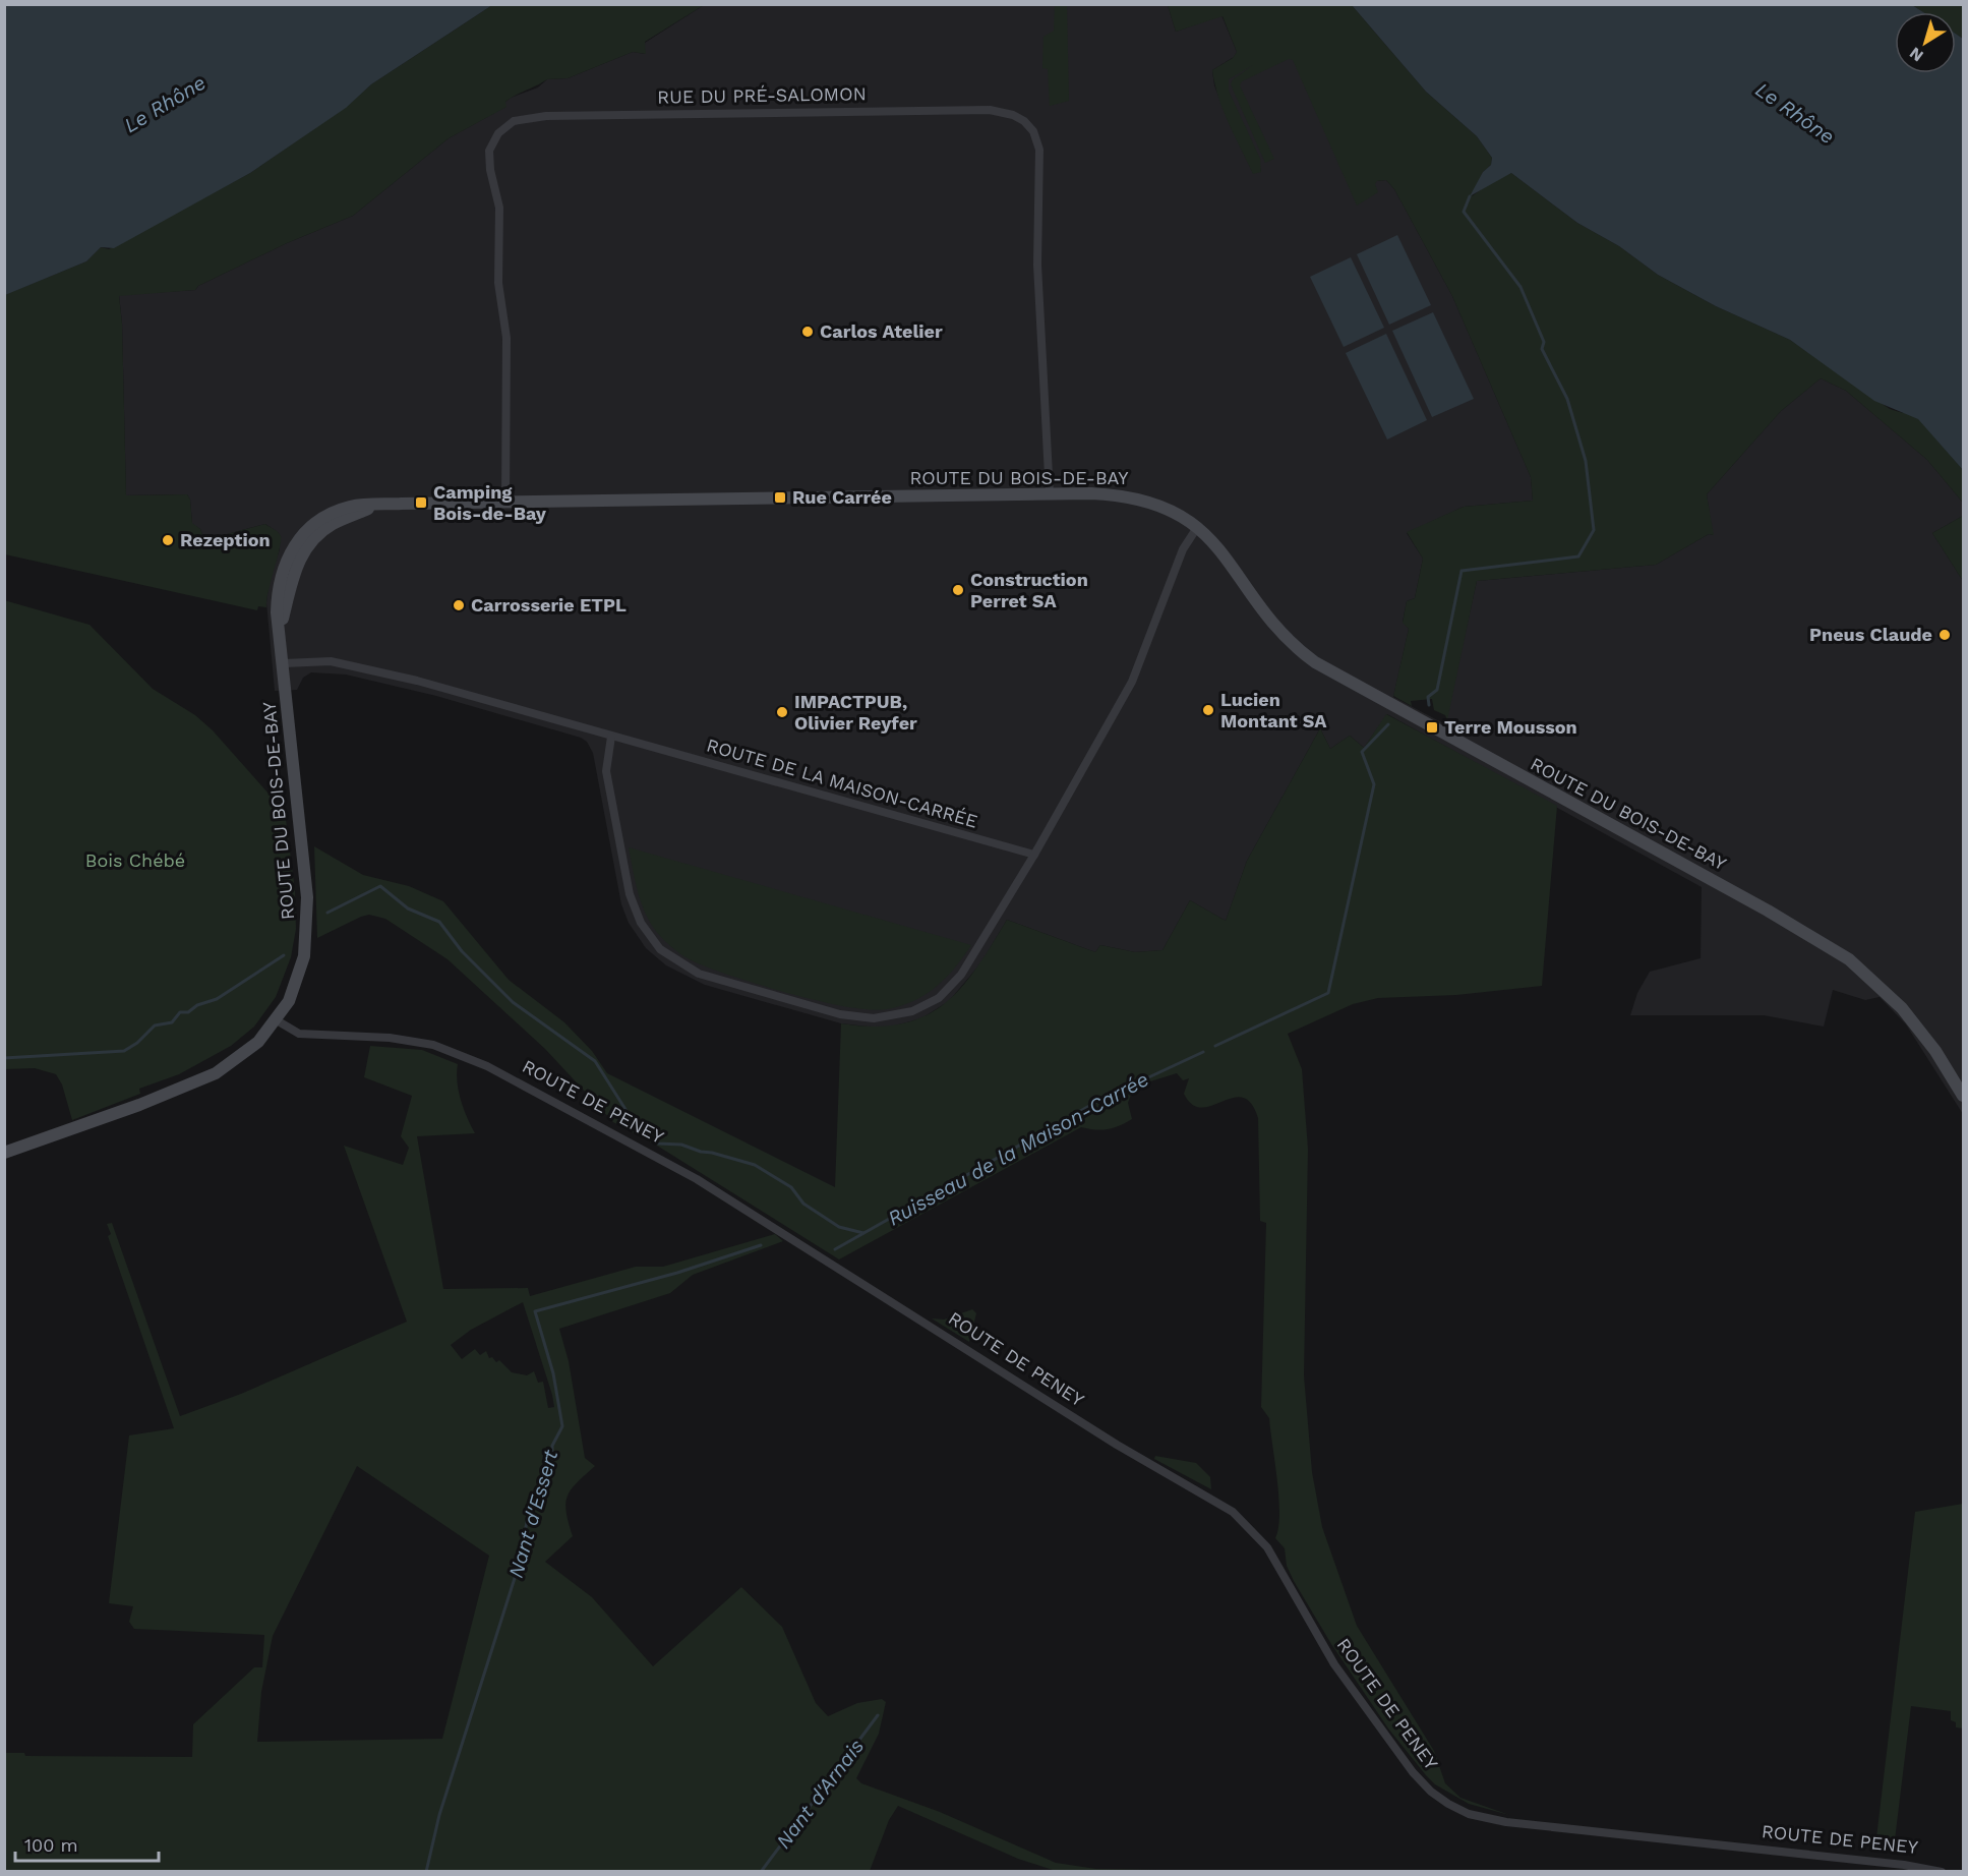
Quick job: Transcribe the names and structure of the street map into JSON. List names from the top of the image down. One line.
{"streets":{"main road":["ROUTE DU BOIS-DE-BAY"],"street":["RUE DU PRÉ-SALOMON","ROUTE DE LA MAISON-CARRÉE","ROUTE DE PENEY"]},"crossings":[["RUE DU PRÉ-SALOMON","ROUTE DU BOIS-DE-BAY"],["ROUTE DU BOIS-DE-BAY","ROUTE DE LA MAISON-CARRÉE"],["ROUTE DU BOIS-DE-BAY","ROUTE DE PENEY"]],"water":["Le Rhône","Ruisseau de la Maison-Carrée","Nant d'Essert","Nant d'Arnais"],"parks":["Bois Chébé"],"places":{"other":["Carlos Atelier","Rezeption","Construction Perret SA","Carrosserie ETPL","Pneus Claude","Lucien Montant SA","IMPACTPUB, Olivier Reyfer"],"transit":["Rue Carrée","Camping Bois-de-Bay","Terre Mousson"]},"scale_bar":"100 m","north":"bottom left"}
